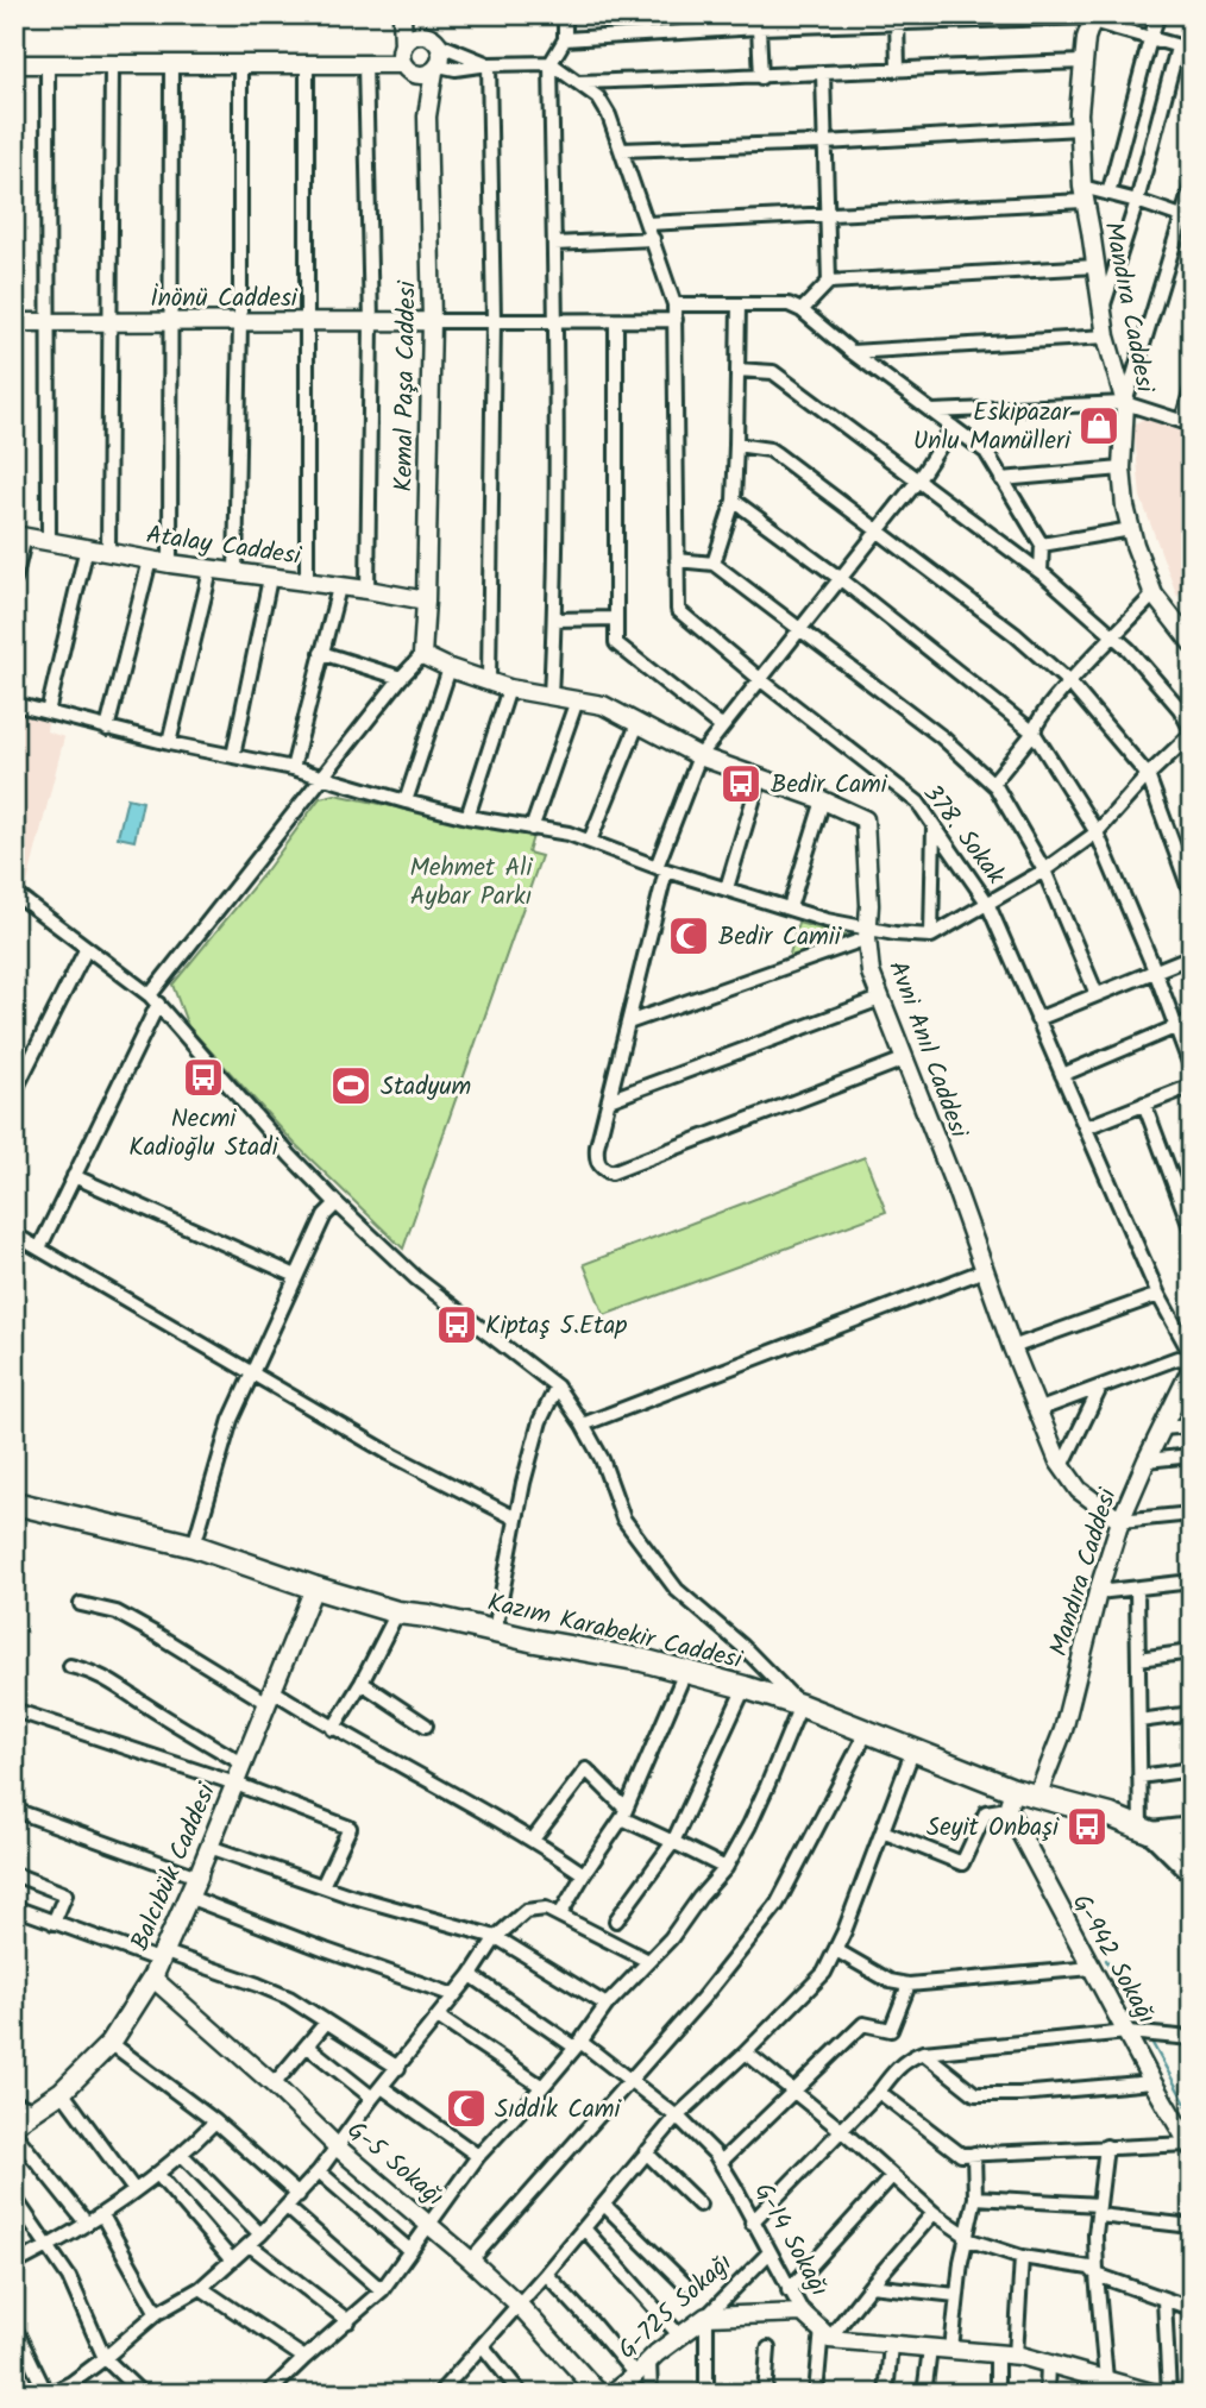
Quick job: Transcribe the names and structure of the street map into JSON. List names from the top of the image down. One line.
{"streets":{"main road":["Kazım Karabekir Caddesi","Balcıbük Caddesi"],"street":["İnönü Caddesi","Mandıra Caddesi","Kemal Paşa Caddesi","Atalay Caddesi","378. Sokak","Avni Anıl Caddesi","G-942 Sokağı","G-5 Sokağı","G-14 Sokağı","G-725 Sokağı"]},"crossings":[["İnönü Caddesi","Kemal Paşa Caddesi"],["Mandıra Caddesi","Avni Anıl Caddesi"],["Mandıra Caddesi","Kazım Karabekir Caddesi"],["Kemal Paşa Caddesi","Atalay Caddesi"],["Kemal Paşa Caddesi","Avni Anıl Caddesi"],["Kazım Karabekir Caddesi","Balcıbük Caddesi"],["Kazım Karabekir Caddesi","G-942 Sokağı"],["Balcıbük Caddesi","G-5 Sokağı"],["G-14 Sokağı","G-725 Sokağı"]],"parks":["Mehmet Ali Aybar Parkı"],"places":{"shop":["Eskipazar Unlu Mamülleri"],"bus stop":["Bedir Cami","Necmi Kadioğlu Stadi","Kiptaş 5.Etap","Seyit Onbaşi"],"mosque":["Bedir Camii","Sıddık Cami"],"sports":["Stadyum"]}}
